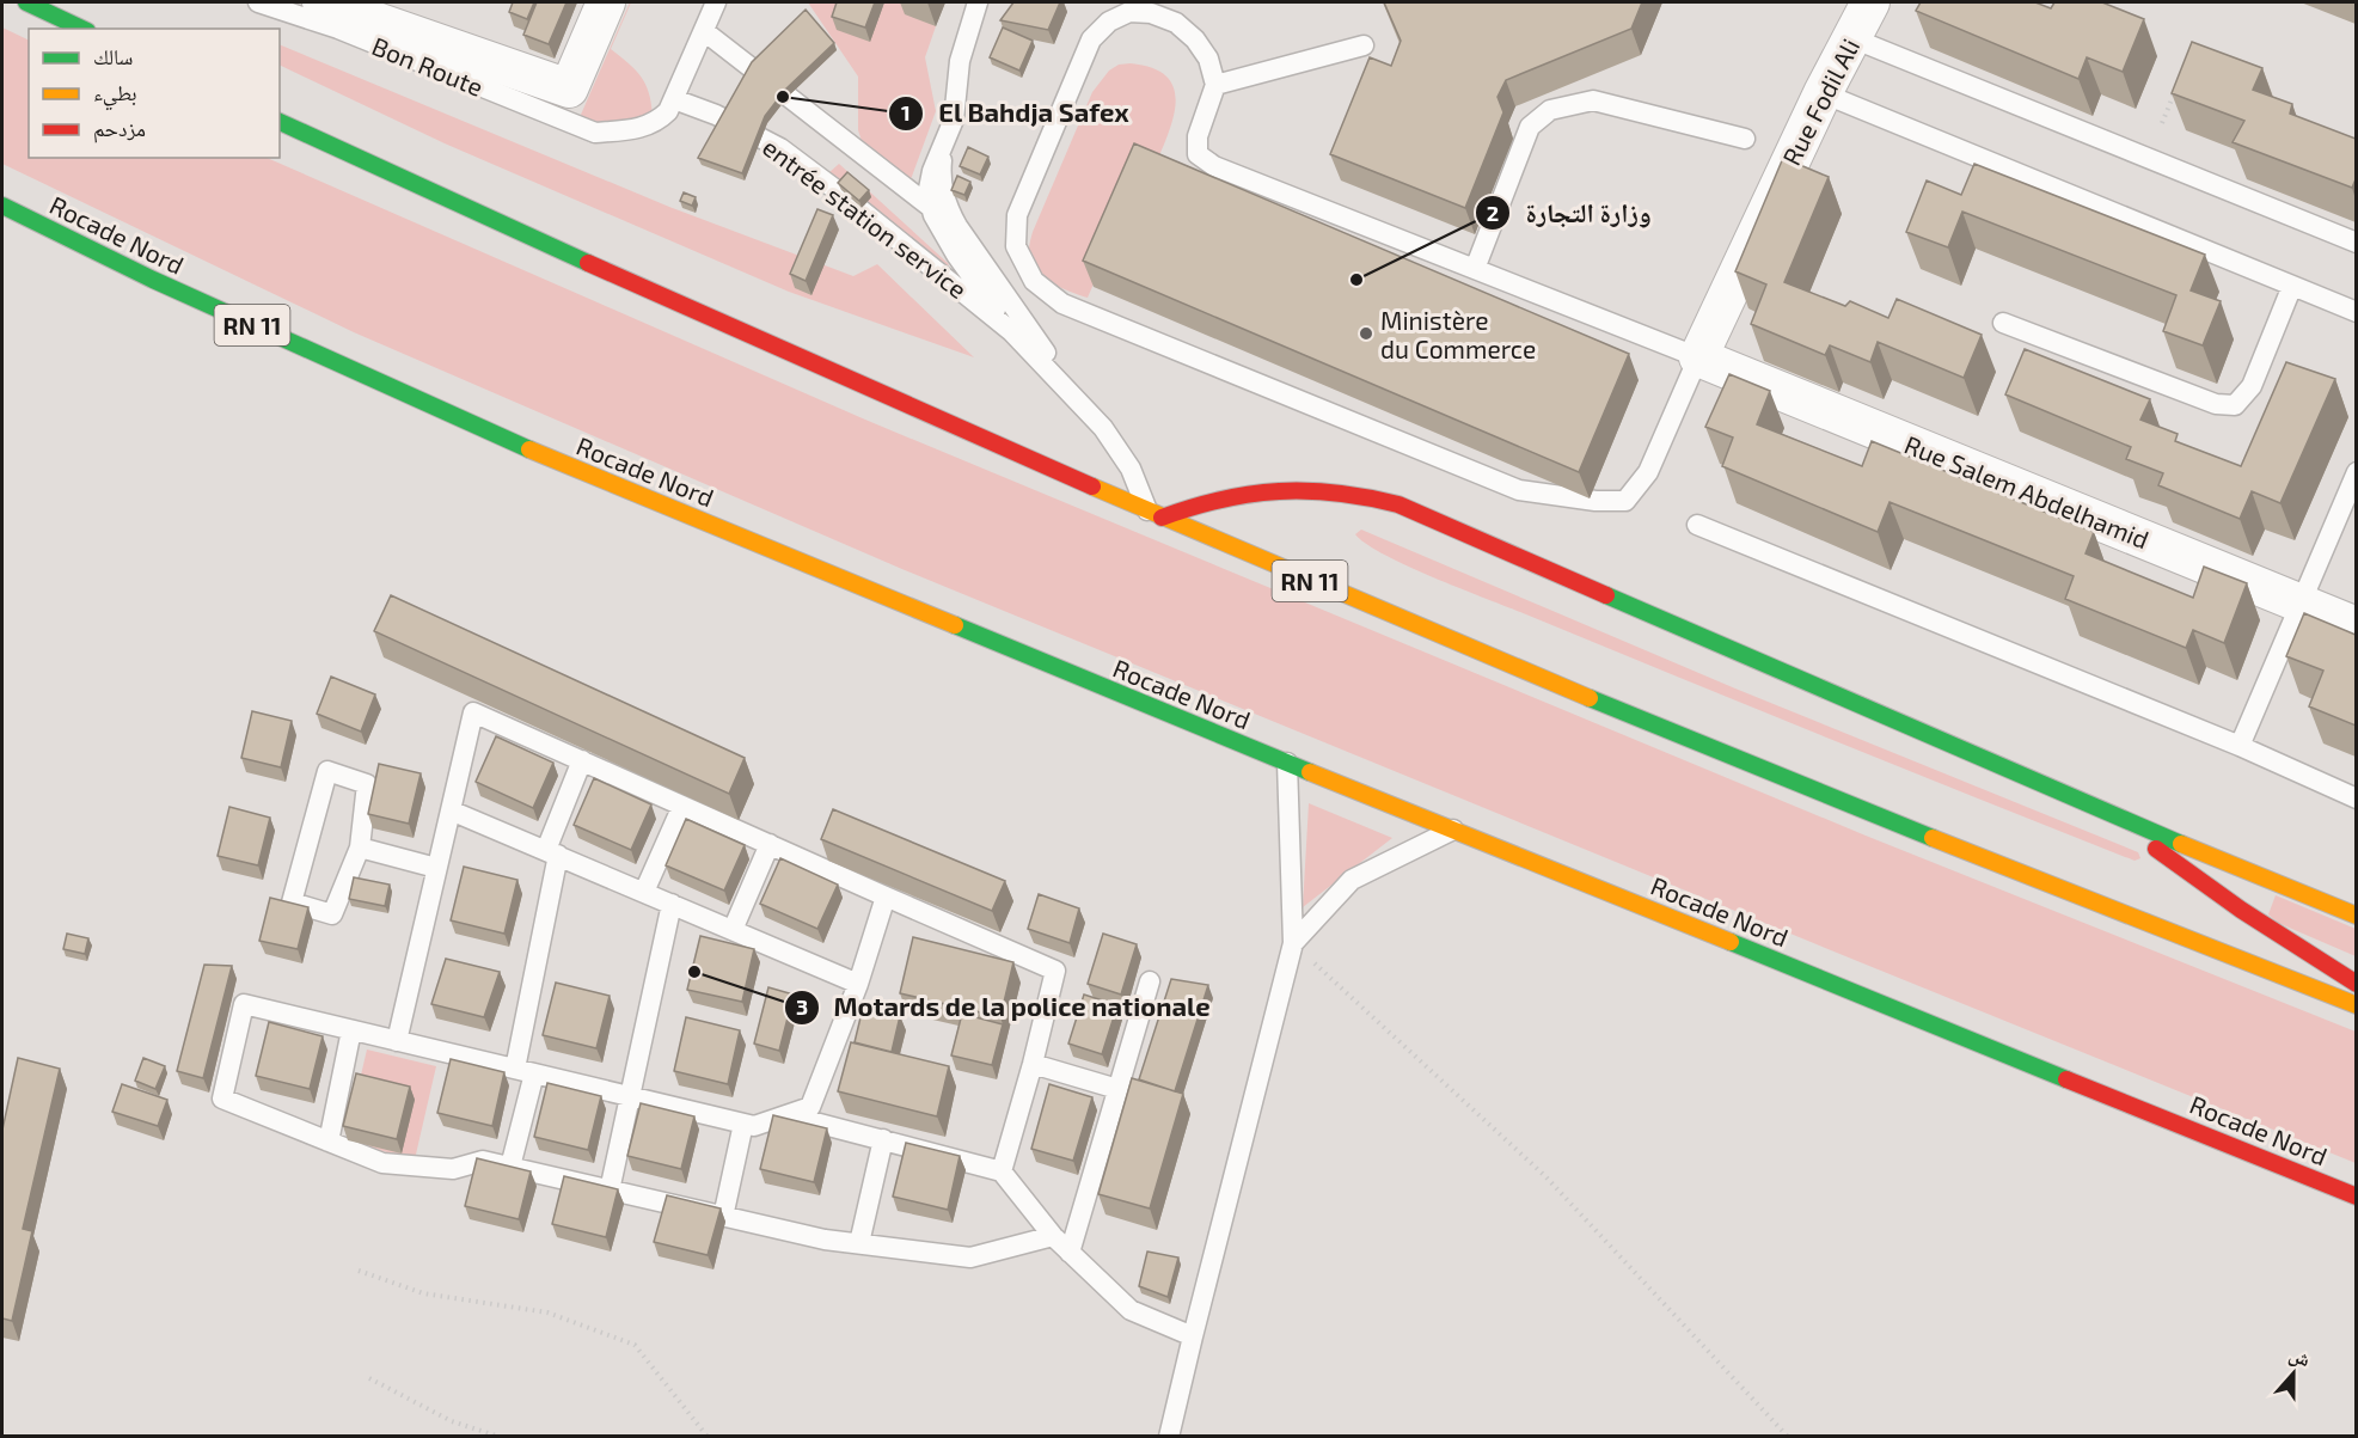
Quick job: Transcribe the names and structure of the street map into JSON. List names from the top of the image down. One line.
{"streets":{"highway":["Rocade Nord","RN 11"],"street":["Rue Fodil Ali","Rue Salem Abdelhamid"],"lane":["Bon Route","entrée station service"]},"crossings":[["Bon Route","entrée station service"],["Rue Fodil Ali","Rue Salem Abdelhamid"],["entrée station service","RN 11"]],"places":["El Bahdja Safex","وزارة التجارة","Ministère du Commerce","Motards de la police nationale"],"legend":["سالك","بطيء","مزدحم"],"north":"top"}
